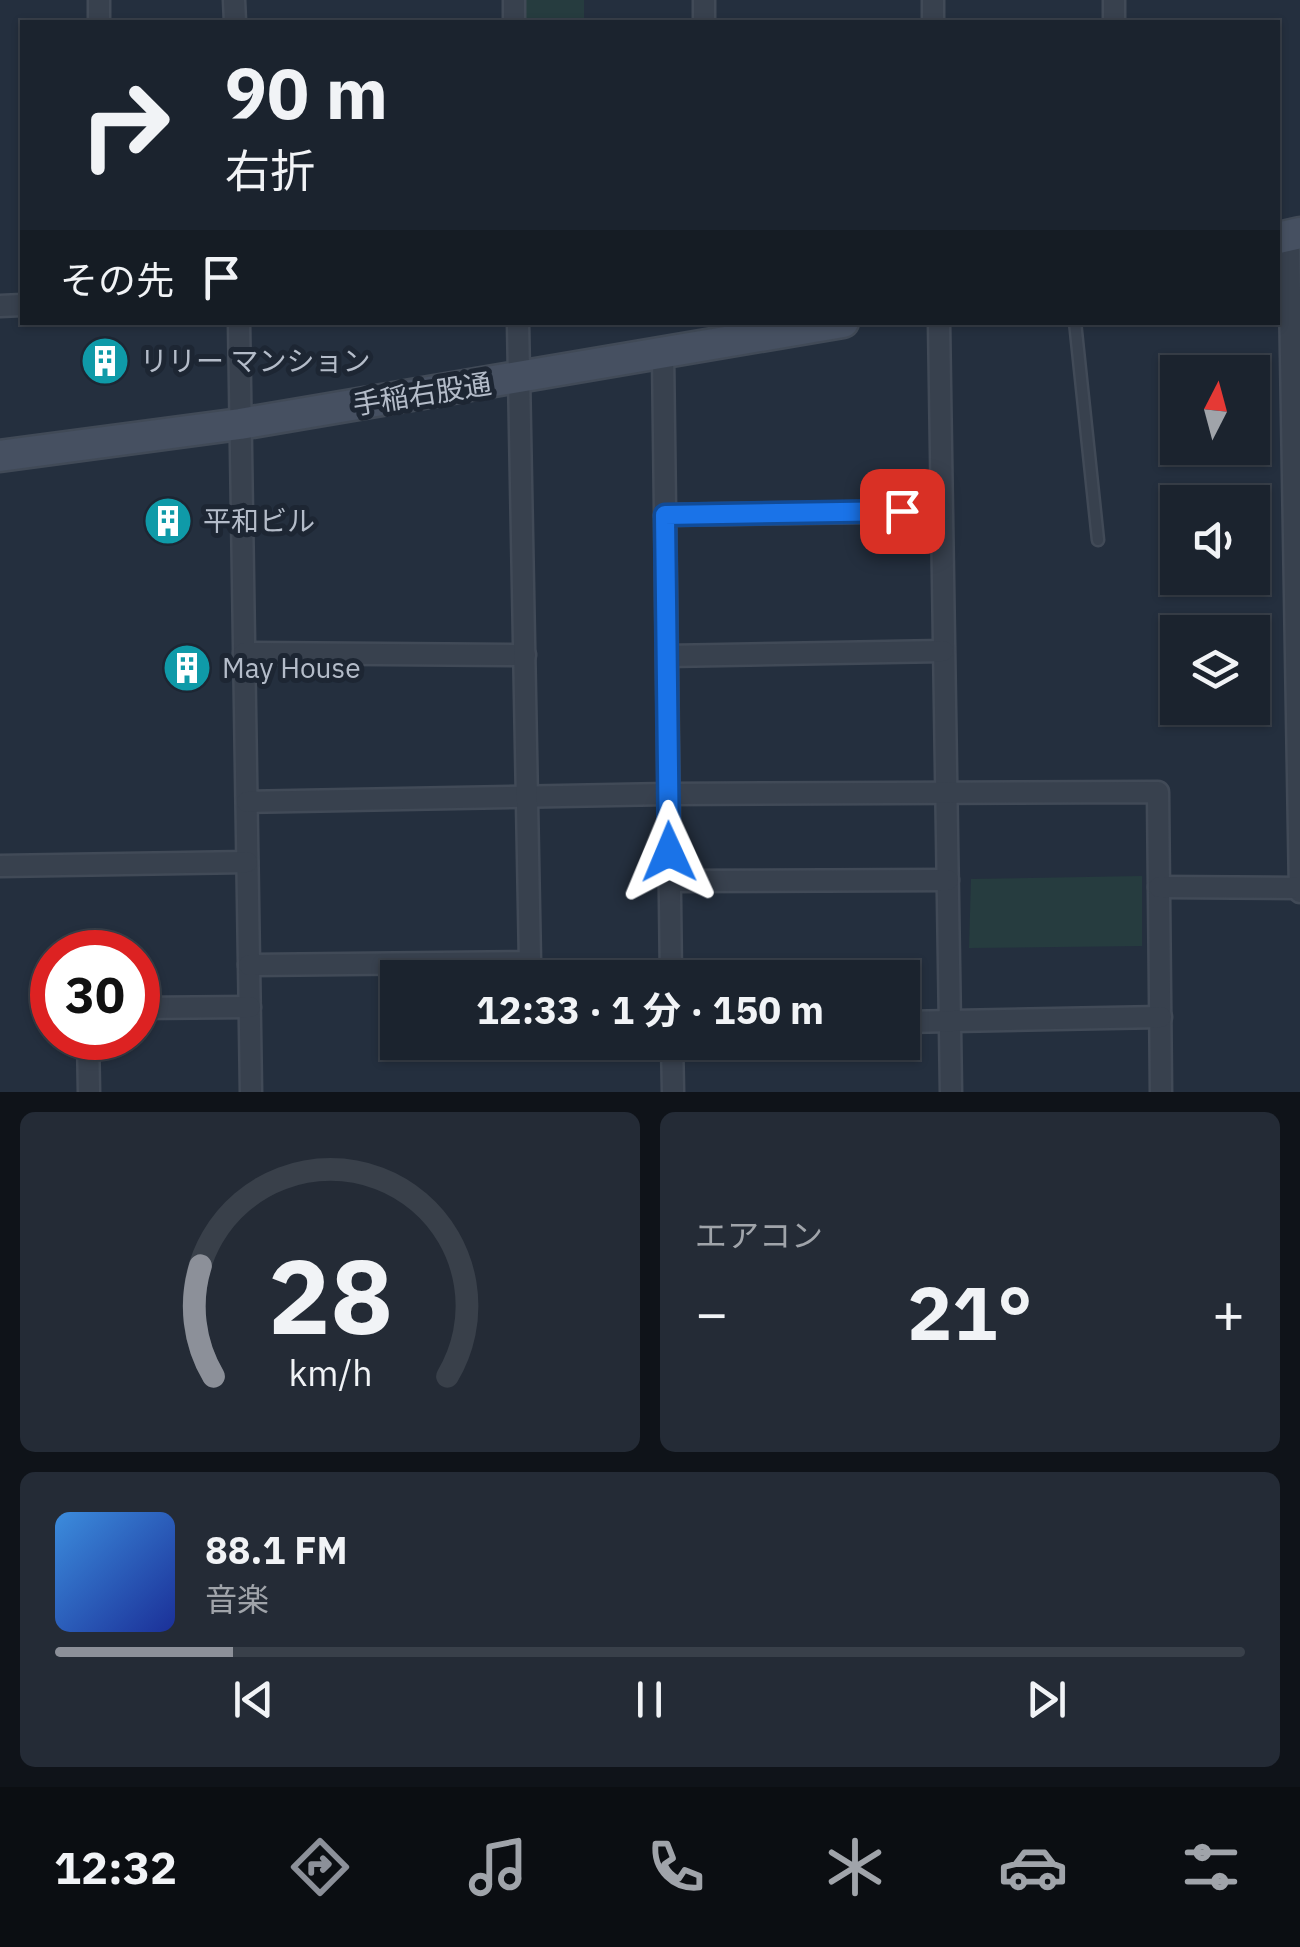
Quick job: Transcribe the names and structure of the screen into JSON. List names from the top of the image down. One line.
{"streets":{"street":["手稲右股通"]},"places":{"building":["リリー マンション","平和ビル","May House"]},"north":"top","page":{"turn":["90 m","右折"],"then":"その先","limit":"30","trip":"12:33 · 1 分 · 150 m","tile":"エアコン","heat":["−","21°","+"],"song":["88.1 FM","音楽"],"tabs":"12:32","gauge":["28","km/h"]}}
